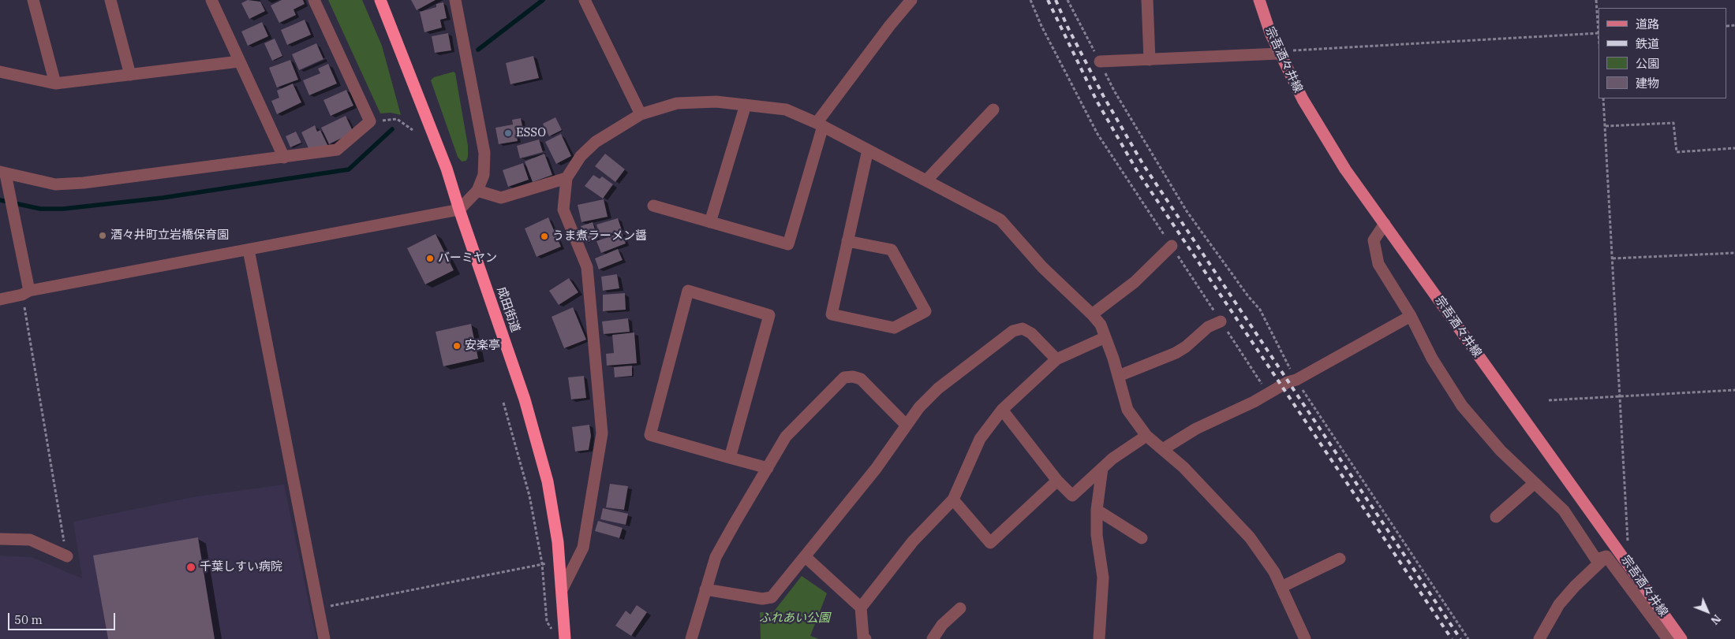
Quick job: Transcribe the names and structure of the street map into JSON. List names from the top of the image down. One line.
{"streets":{"highway":["成田街道"],"main road":["宗吾酒々井線"]},"parks":["ふれあい公園"],"places":["ESSO","酒々井町立岩橋保育園","うま煮ラーメン醤","バーミヤン","安楽亭","千葉しすい病院"],"legend":["道路","鉄道","公園","建物"],"scale_bar":"50 m","north":"bottom right"}
